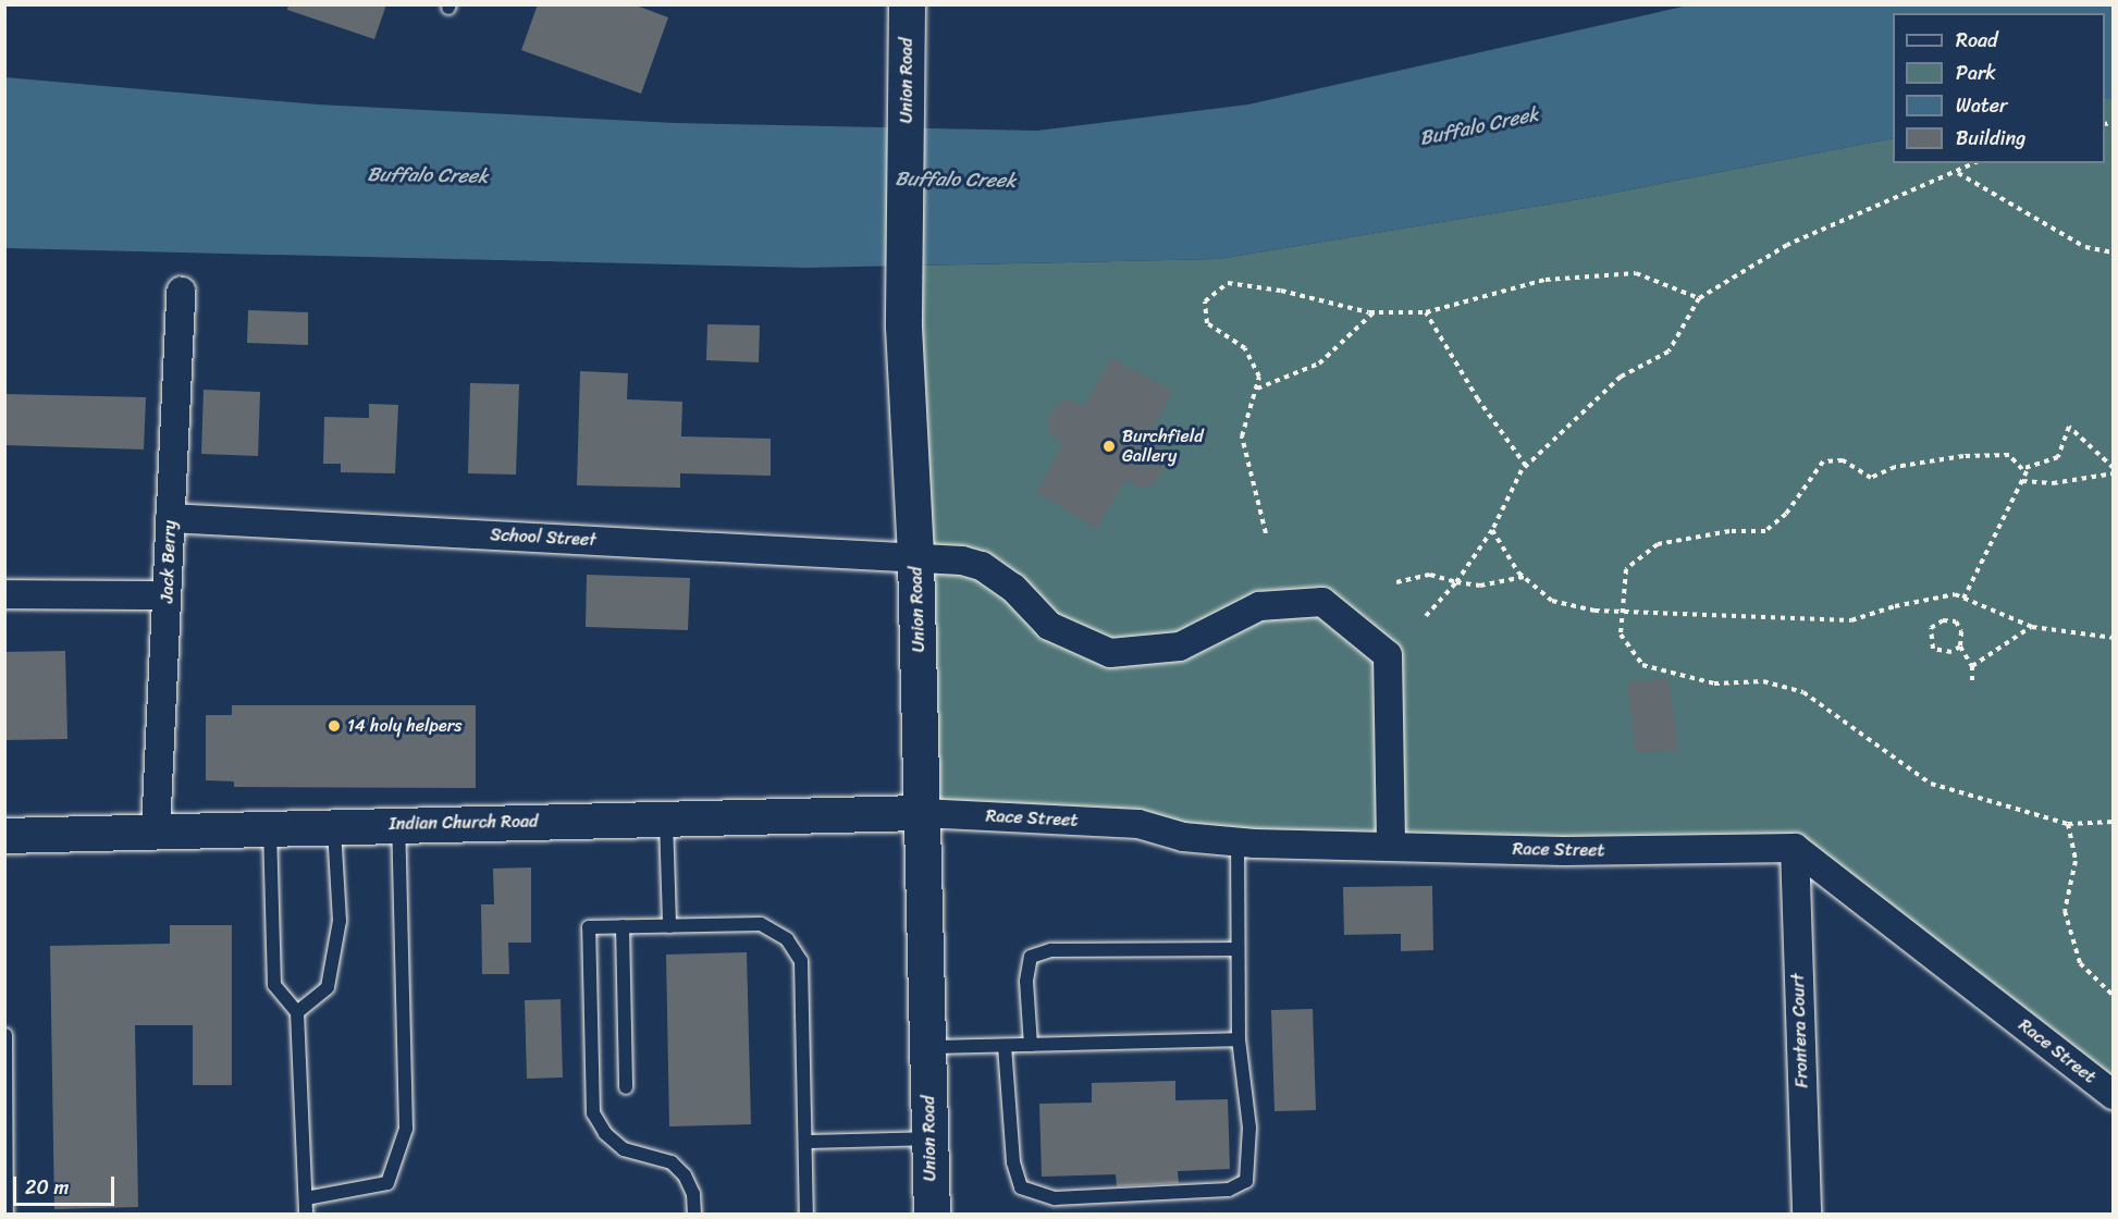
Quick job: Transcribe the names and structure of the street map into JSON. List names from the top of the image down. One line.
{"streets":{"main road":["Union Road"],"street":["School Street","Jack Berry","Race Street","Indian Church Road","Frontera Court"]},"crossings":[["Union Road","School Street"],["Union Road","Race Street"],["Union Road","Indian Church Road"],["School Street","Jack Berry"],["School Street","Race Street"],["Jack Berry","Indian Church Road"],["Race Street","Indian Church Road"],["Race Street","Frontera Court"]],"water":["Buffalo Creek"],"places":["Burchfield Gallery","14 holy helpers"],"legend":["Road","Park","Water","Building"],"scale_bar":"20 m"}
